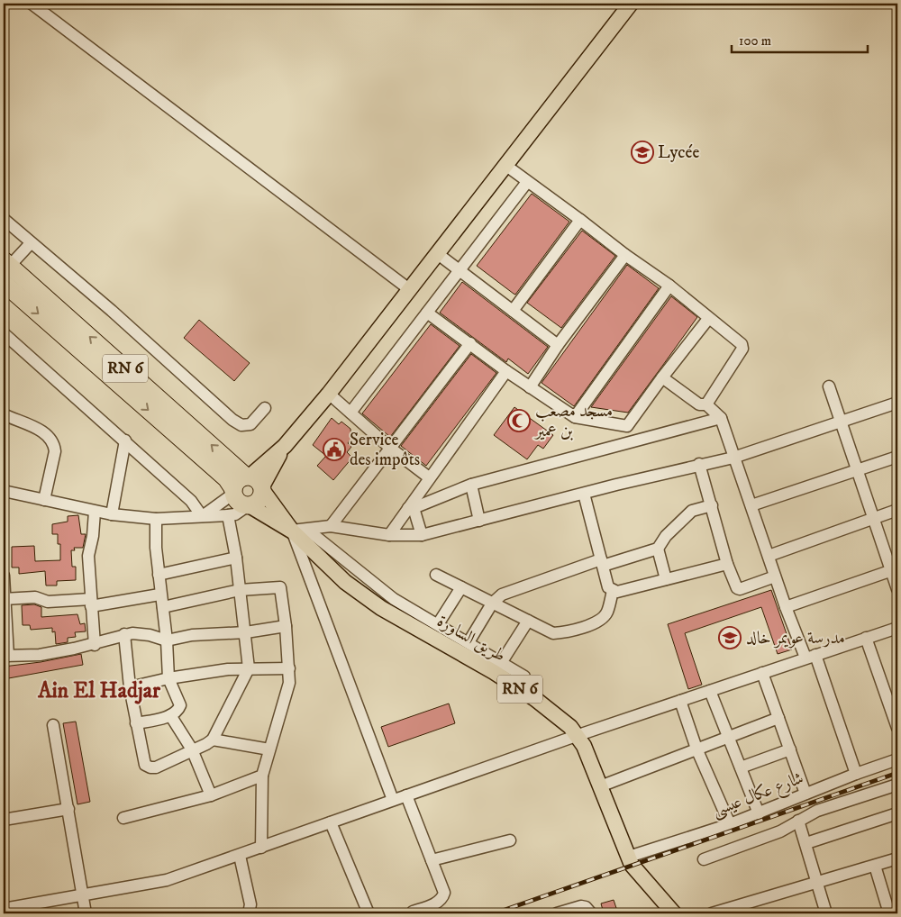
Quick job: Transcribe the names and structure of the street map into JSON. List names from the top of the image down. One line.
{"streets":{"highway":["RN 6"],"main road":["طريق الساورة"],"street":["شارع عكال عيسى"]},"crossings":[["RN 6","طريق الساورة"],["طريق الساورة","شارع عكال عيسى"]],"districts":["Ain El Hadjar"],"places":{"school or university":["Lycée","مدرسة عويمر خالد"],"mosque":["مسجد مصعب بن عمير"],"public building":["Service des impôts"]},"scale_bar":"100 m"}
